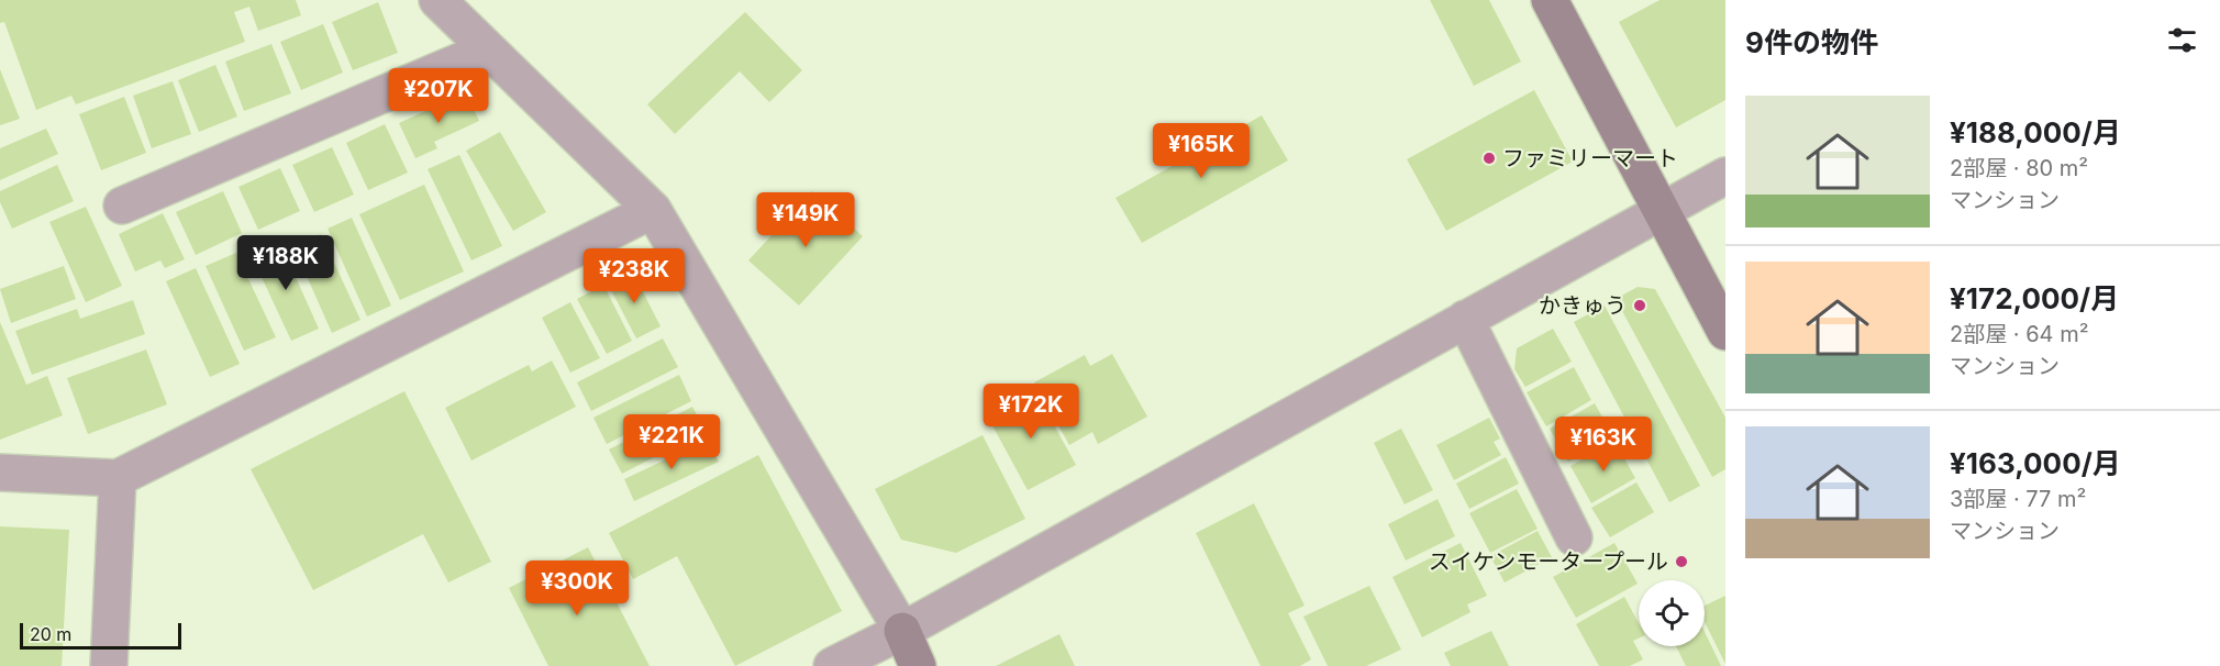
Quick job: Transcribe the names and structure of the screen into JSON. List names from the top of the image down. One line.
{"places":["ファミリーマート","かきゅう","スイケンモータープール"],"scale_bar":"20 m","page":{"heading":"9件の物件","price":["¥207K","¥165K","¥149K","¥188K","¥238K","¥172K","¥221K","¥163K","¥300K"],"list":[{"name":"¥188,000/月","note":"2部屋 · 80 m² · マンション"},{"name":"¥172,000/月","note":"2部屋 · 64 m² · マンション"},{"name":"¥163,000/月","note":"3部屋 · 77 m² · マンション"}],"scale":"20 m"}}
